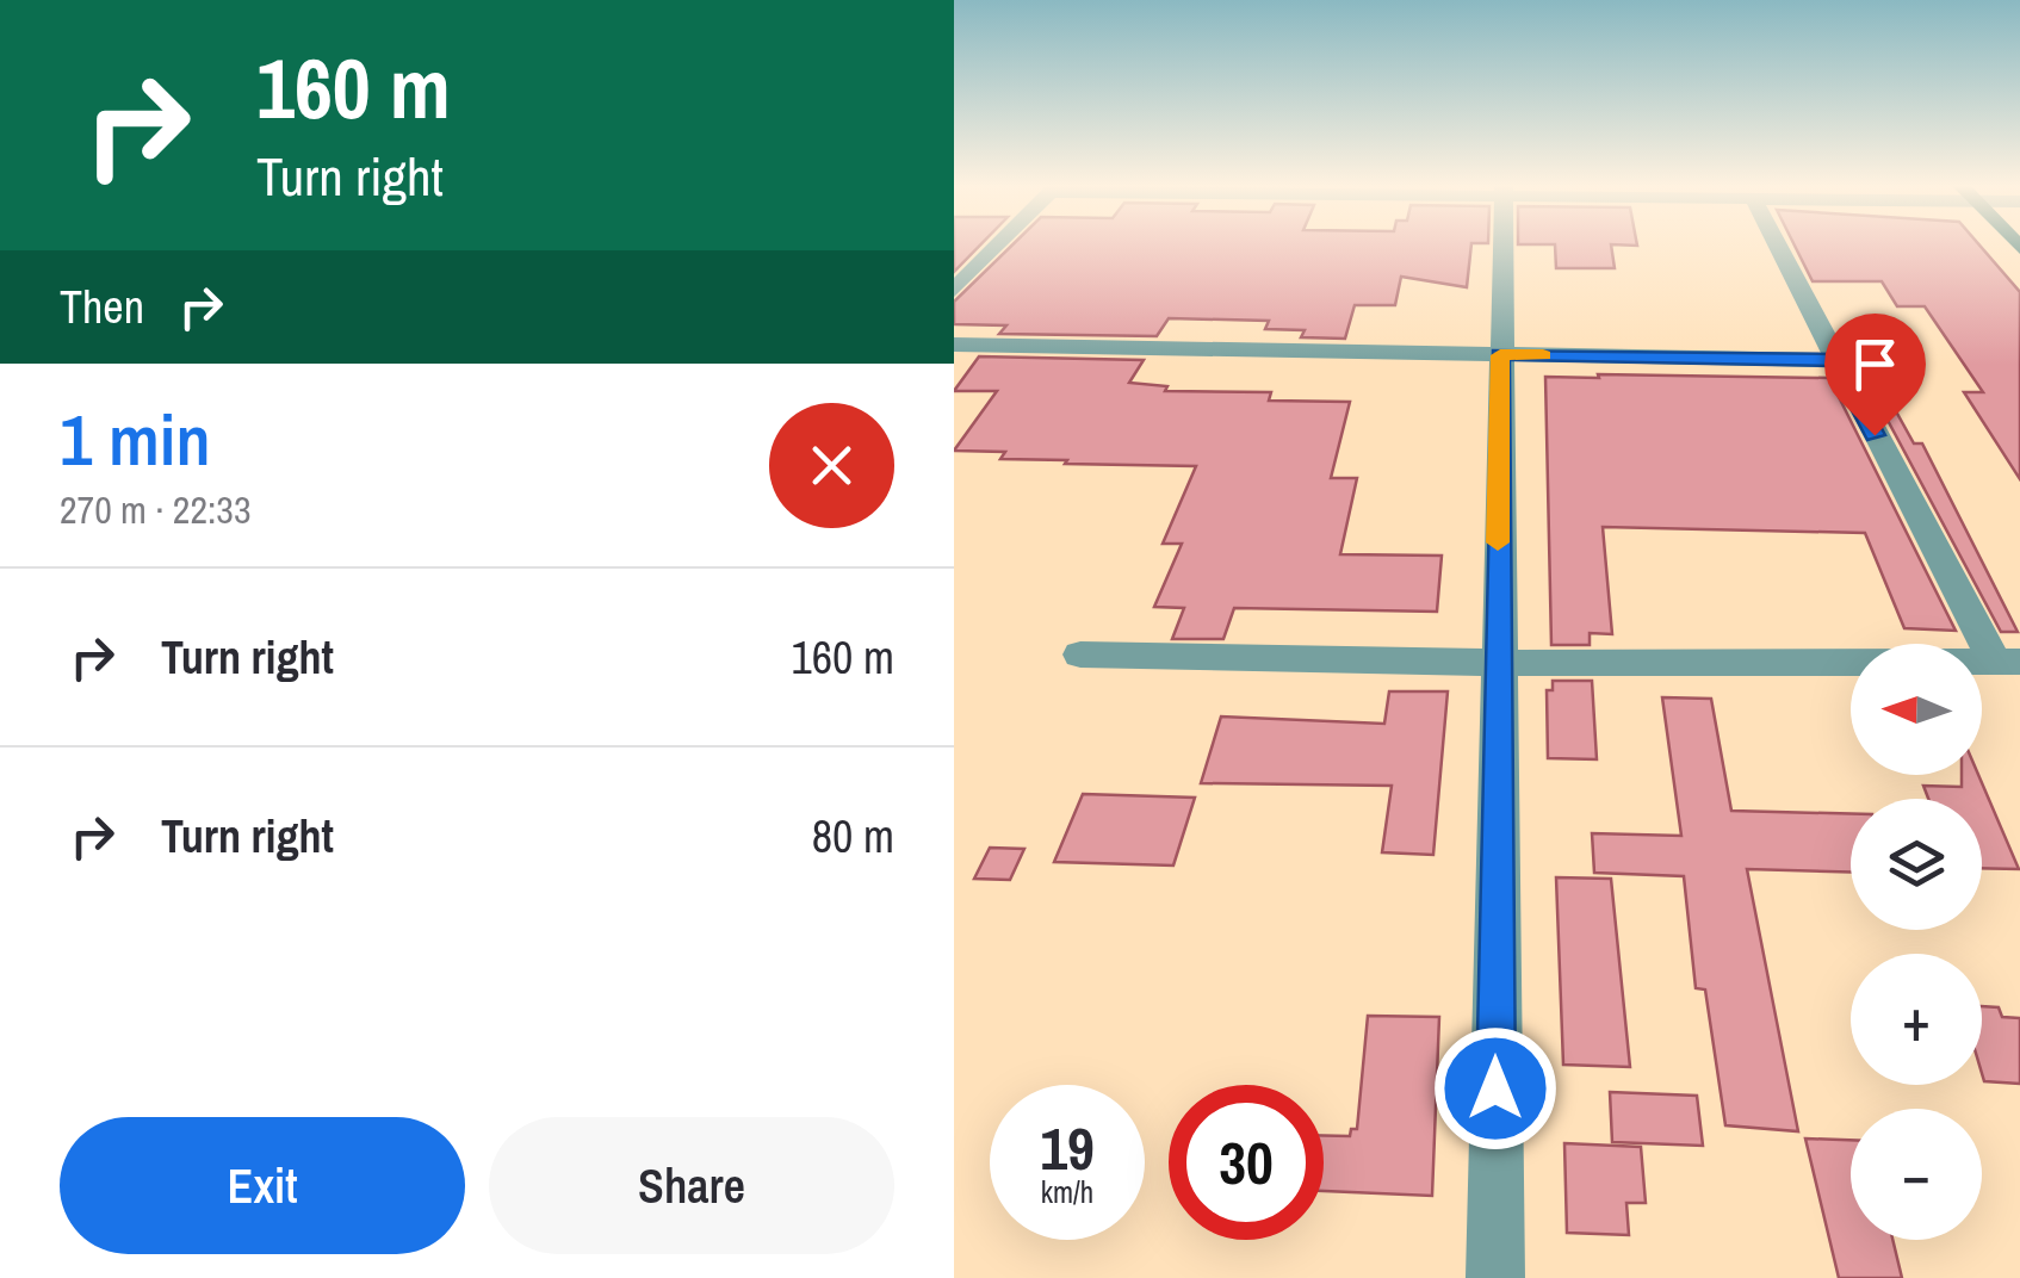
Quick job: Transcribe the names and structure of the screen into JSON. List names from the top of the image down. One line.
{"north":"left","page":{"turn":["160 m","Turn right"],"then":"Then","heading":["1 min","270 m · 22:33"],"list":[{"name":"Turn right","value":"160 m"},{"name":"Turn right","value":"80 m"}],"map_buttons":["+","−"],"speed":"19 km/h","limit":"30","buttons":["Exit","Share"]}}
